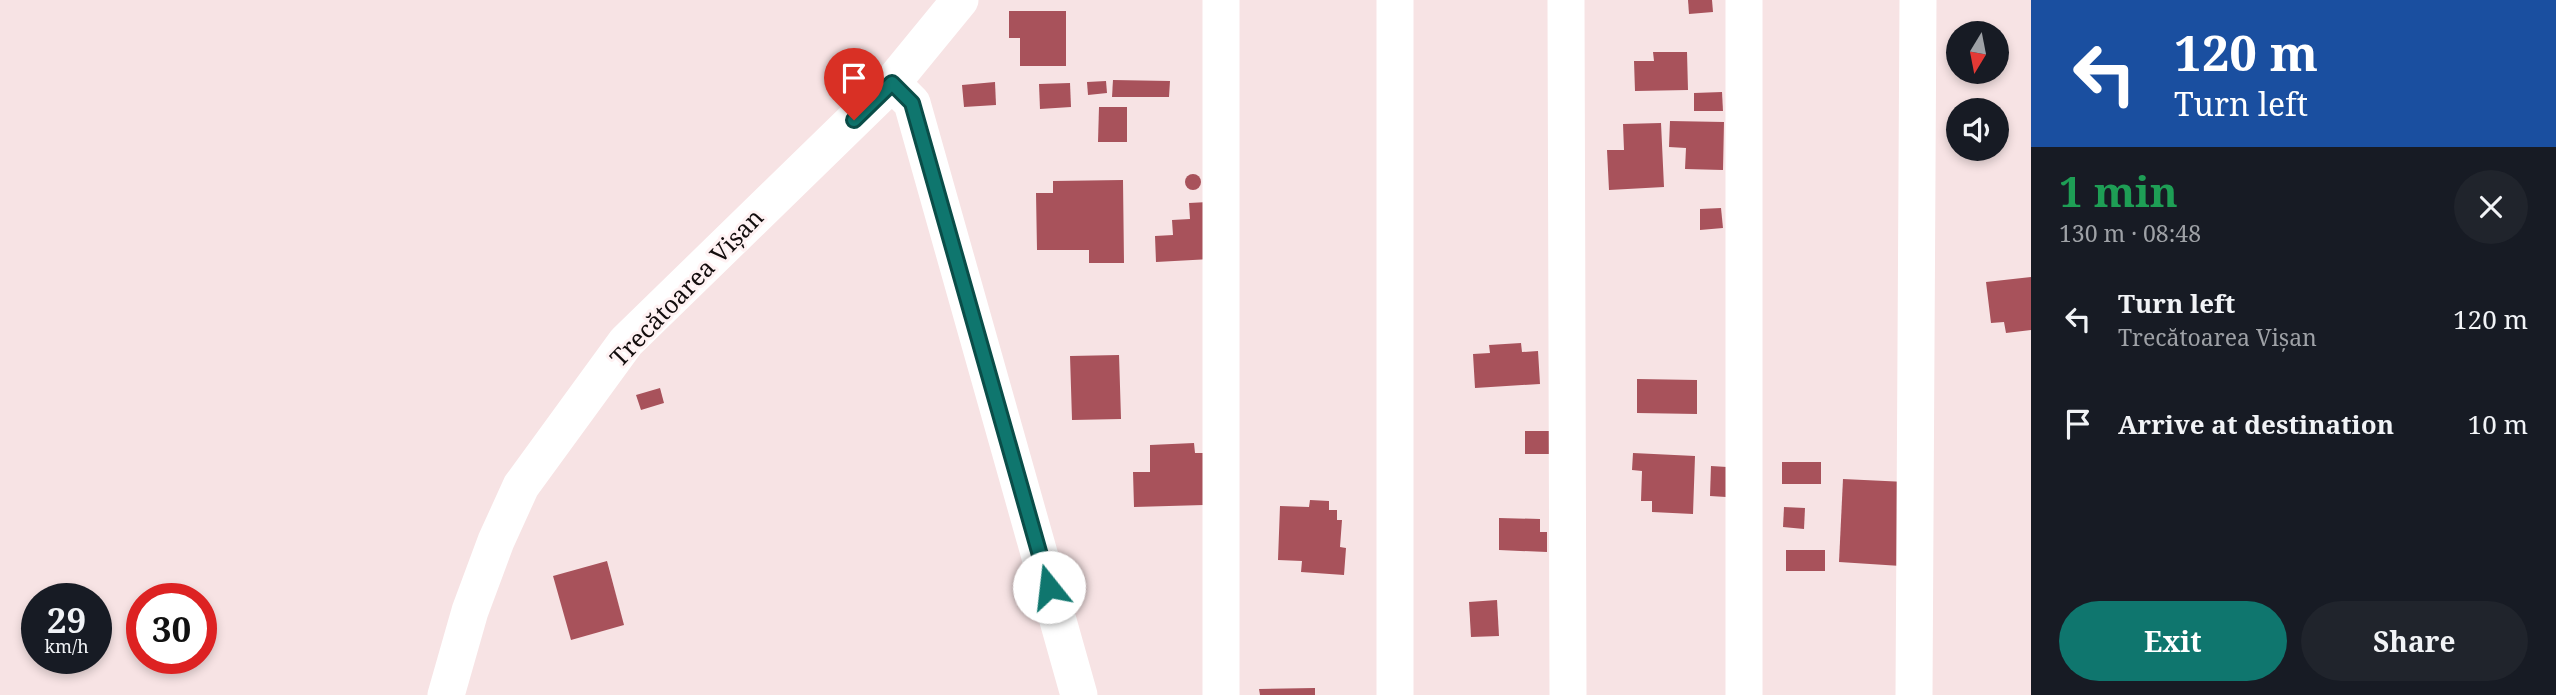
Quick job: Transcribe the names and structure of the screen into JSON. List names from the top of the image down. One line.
{"streets":{"street":["Trecătoarea Vișan"]},"north":"bottom","page":{"turn":["120 m","Turn left"],"heading":["1 min","130 m · 08:48"],"list":[{"name":"Turn left","note":"Trecătoarea Vișan","value":"120 m"},{"name":"Arrive at destination","value":"10 m"}],"speed":"29 km/h","limit":"30","buttons":["Exit","Share"]}}
